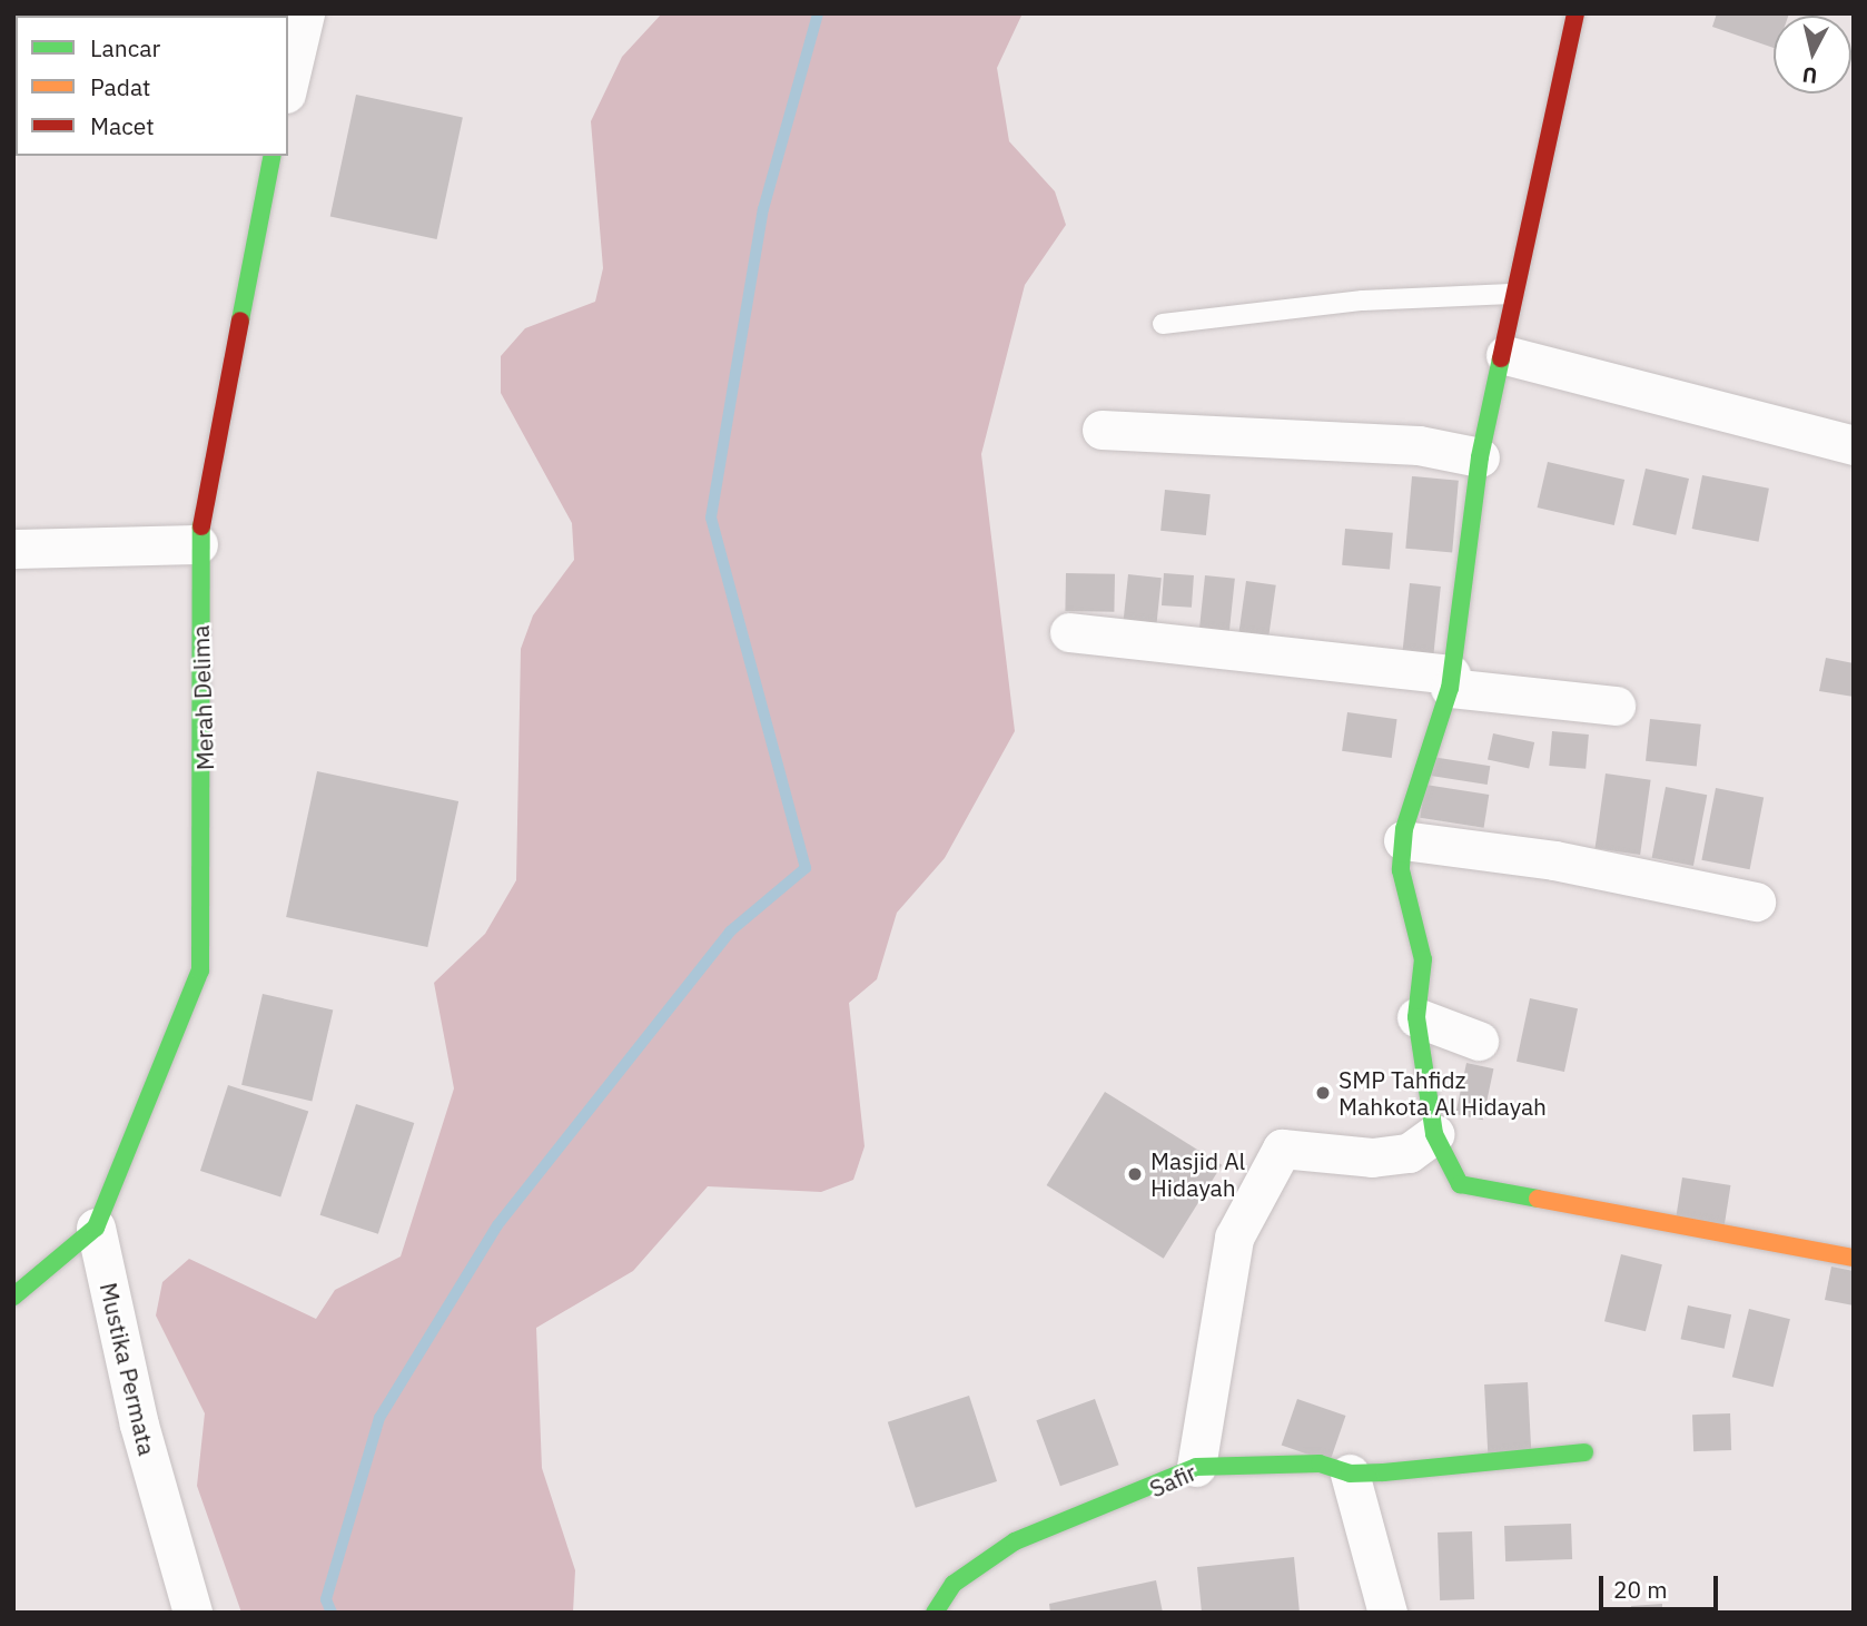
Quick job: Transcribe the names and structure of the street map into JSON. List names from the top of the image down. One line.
{"streets":{"street":["Merah Delima","Mustika Permata","Safir"]},"crossings":[["Merah Delima","Mustika Permata"]],"places":["SMP Tahfidz Mahkota Al Hidayah","Masjid Al Hidayah"],"legend":["Lancar","Padat","Macet"],"scale_bar":"20 m","north":"bottom"}
